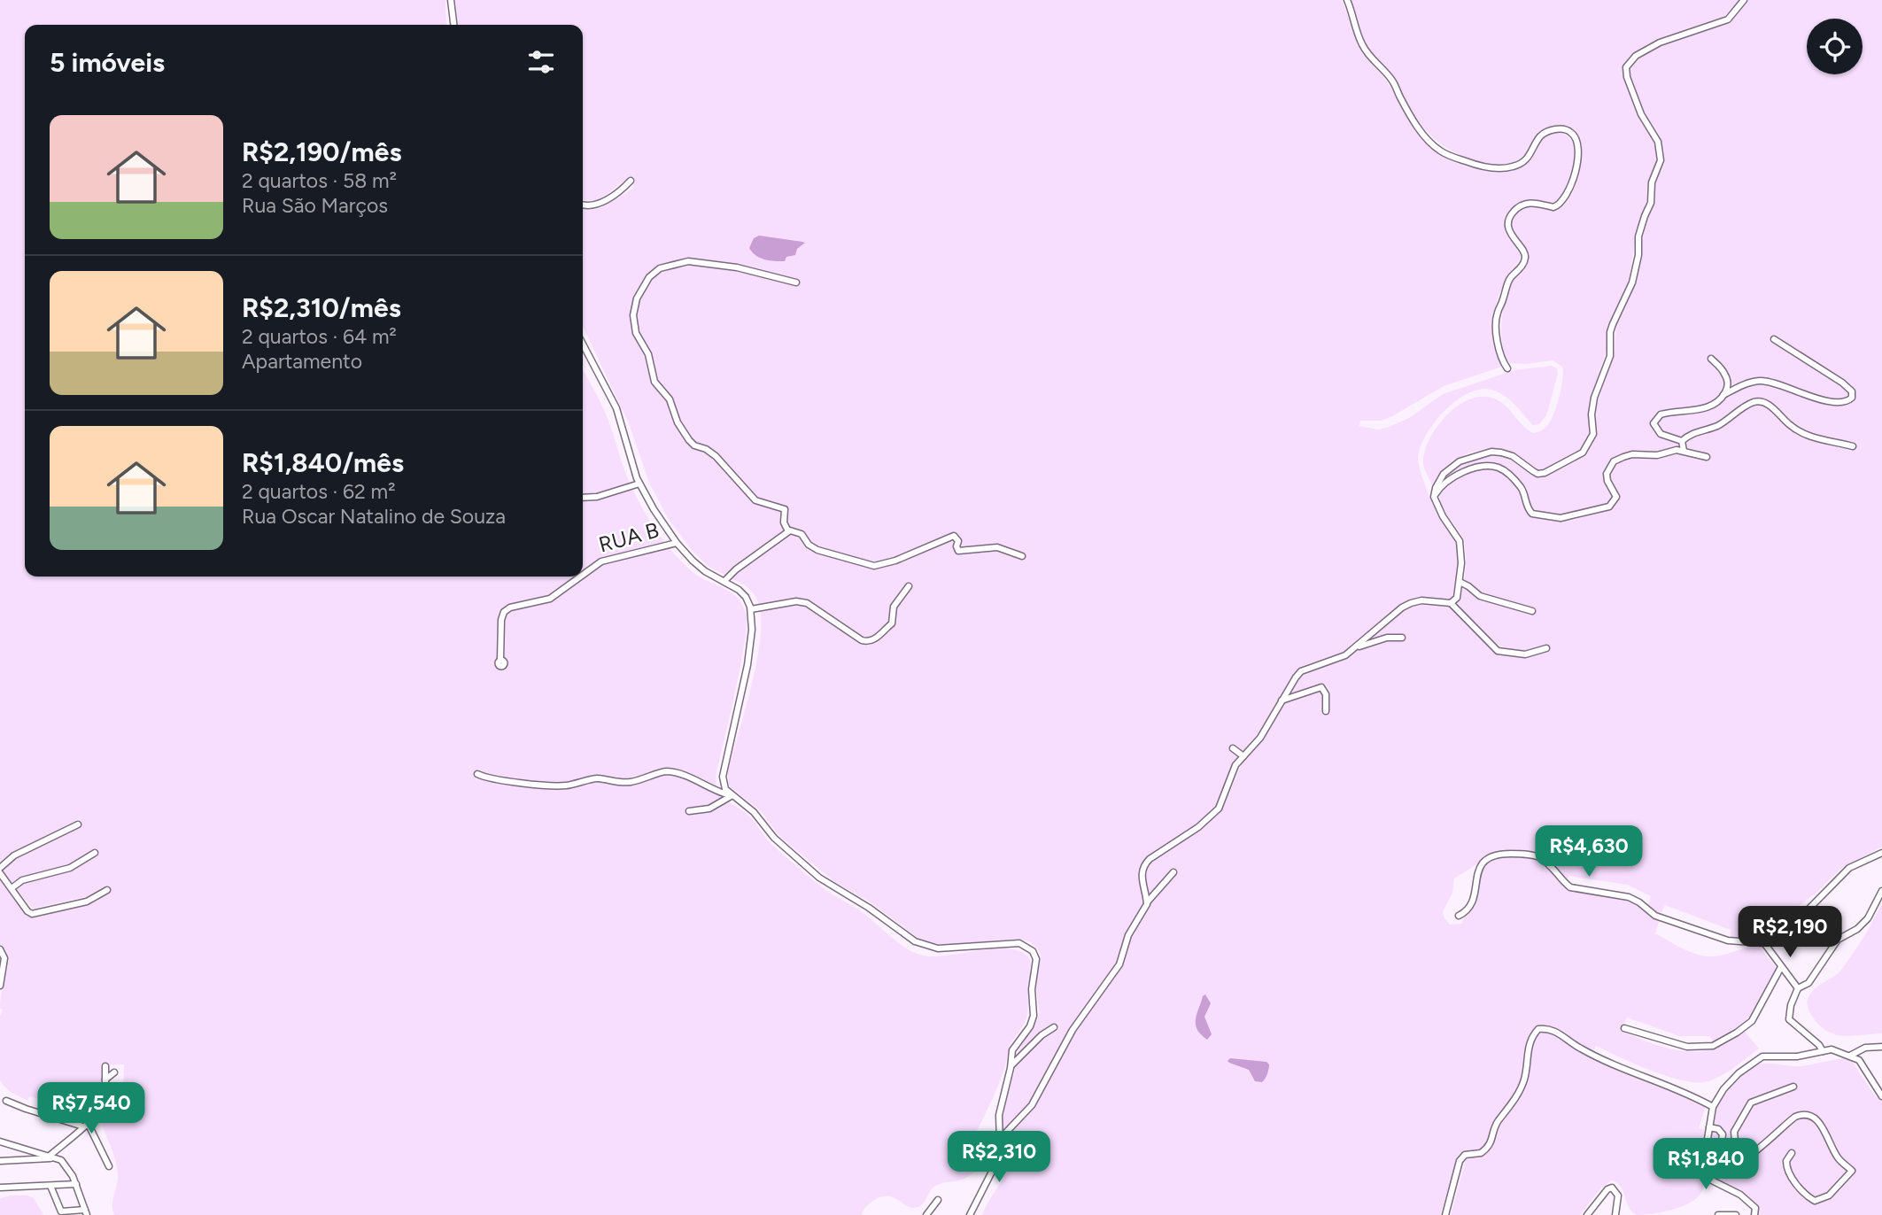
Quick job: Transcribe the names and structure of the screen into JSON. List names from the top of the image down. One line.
{"streets":{"street":["RUA B"]},"page":{"heading":"5 imóveis","list":[{"name":"R$2,190/mês","note":"2 quartos · 58 m² · Rua São Marços"},{"name":"R$2,310/mês","note":"2 quartos · 64 m² · Apartamento"},{"name":"R$1,840/mês","note":"2 quartos · 62 m² · Rua Oscar Natalino de Souza"}],"price":["R$4,630","R$2,190","R$7,540","R$2,310","R$1,840"]}}
